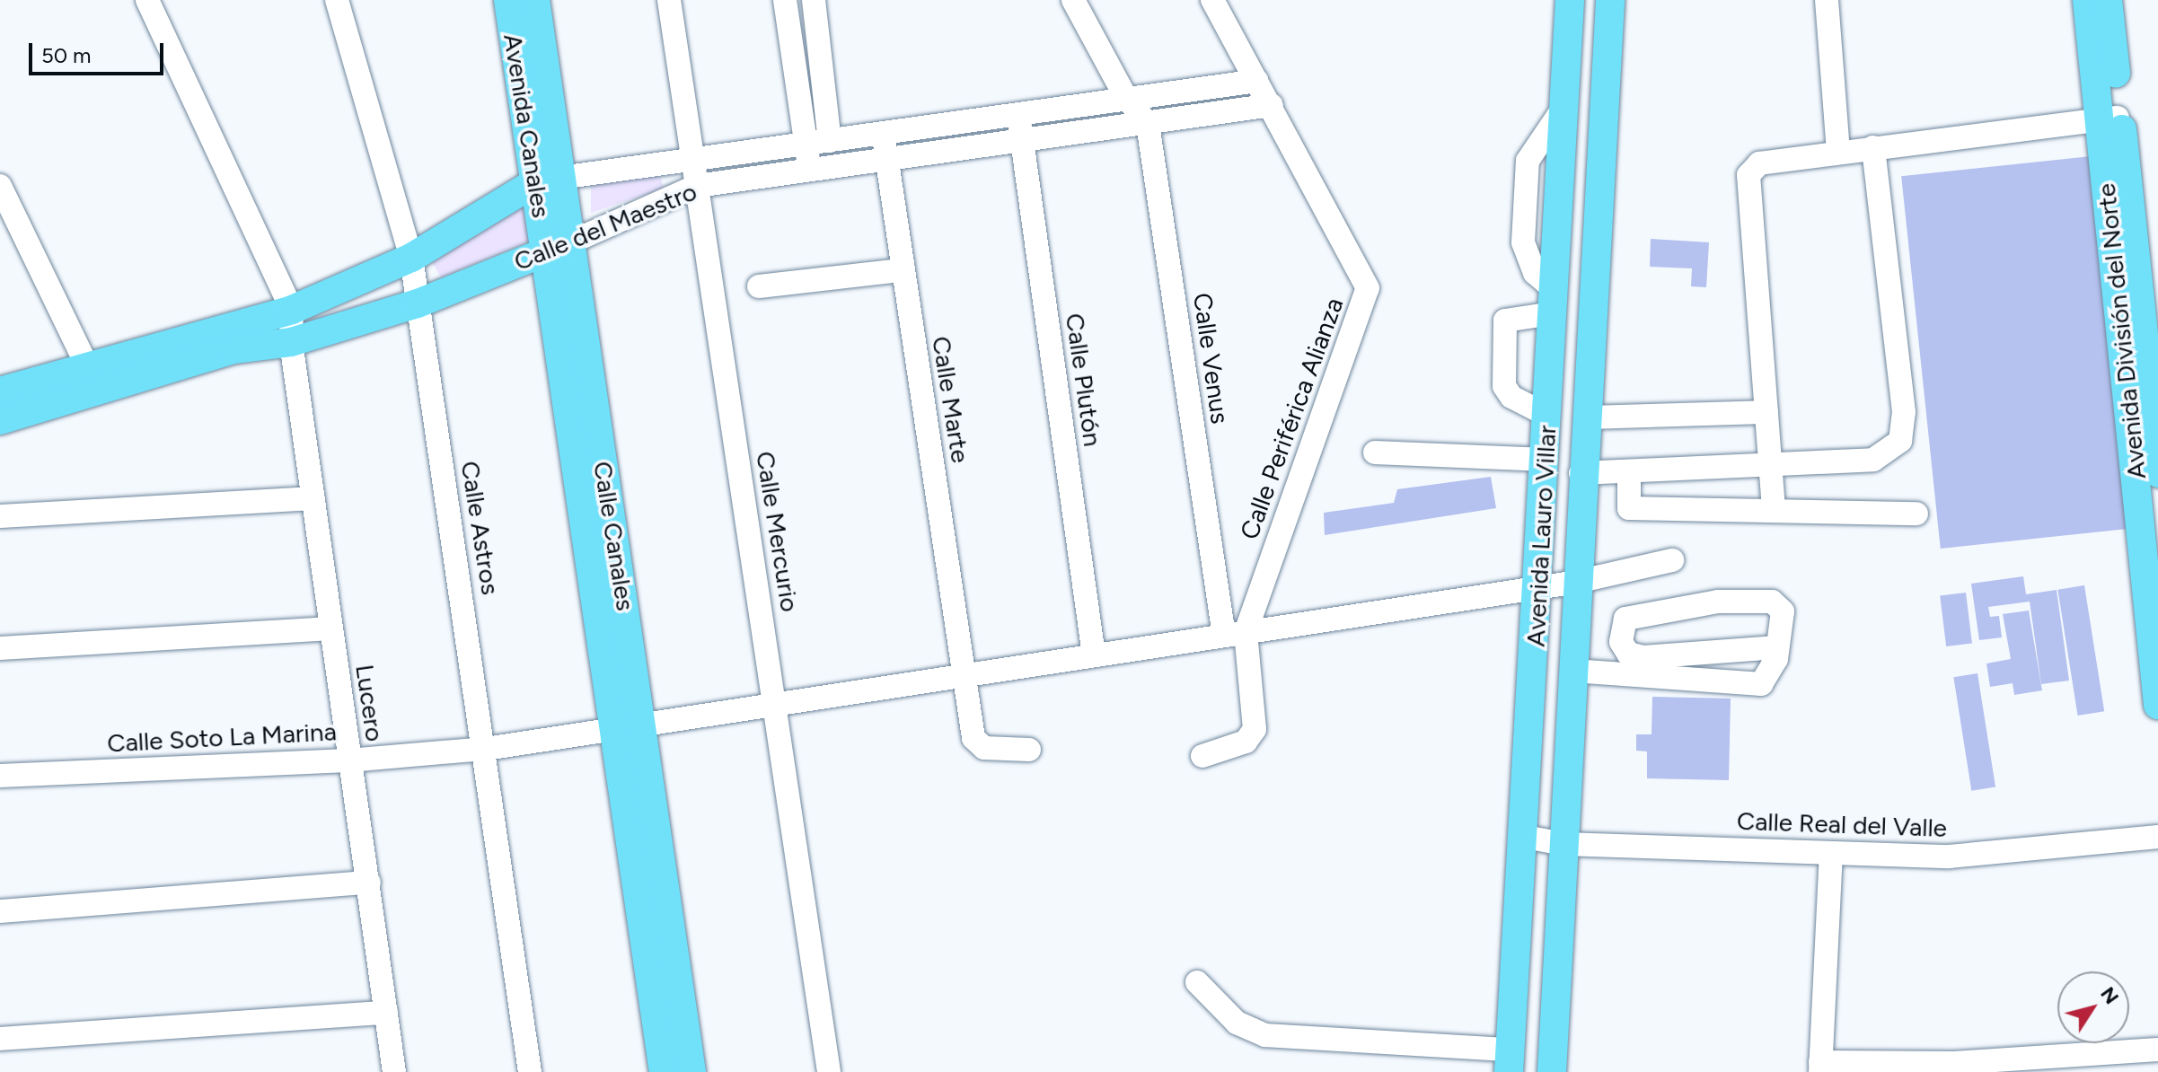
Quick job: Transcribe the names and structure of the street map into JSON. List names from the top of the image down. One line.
{"streets":{"main road":["Avenida Canales","Calle del Maestro","Avenida División del Norte","Calle Canales","Avenida Lauro Villar"],"street":["Calle Venus","Calle Plutón","Calle Marte","Calle Periférica Alianza","Calle Astros","Calle Mercurio","Lucero","Calle Soto La Marina","Calle Real del Valle"]},"crossings":[["Avenida Canales","Calle del Maestro"],["Avenida Canales","Calle Canales"],["Calle del Maestro","Calle Venus"],["Calle del Maestro","Calle Plutón"],["Calle del Maestro","Calle Marte"],["Calle del Maestro","Calle Periférica Alianza"],["Calle del Maestro","Calle Astros"],["Calle del Maestro","Calle Mercurio"],["Calle del Maestro","Calle Canales"],["Calle del Maestro","Lucero"],["Calle Venus","Calle Periférica Alianza"],["Calle Venus","Calle Soto La Marina"],["Calle Plutón","Calle Soto La Marina"],["Calle Marte","Calle Soto La Marina"],["Calle Periférica Alianza","Calle Soto La Marina"],["Calle Astros","Calle Soto La Marina"],["Calle Mercurio","Calle Soto La Marina"],["Calle Canales","Calle Soto La Marina"],["Avenida Lauro Villar","Calle Soto La Marina"],["Avenida Lauro Villar","Calle Real del Valle"],["Lucero","Calle Soto La Marina"]],"scale_bar":"50 m","north":"top right"}
